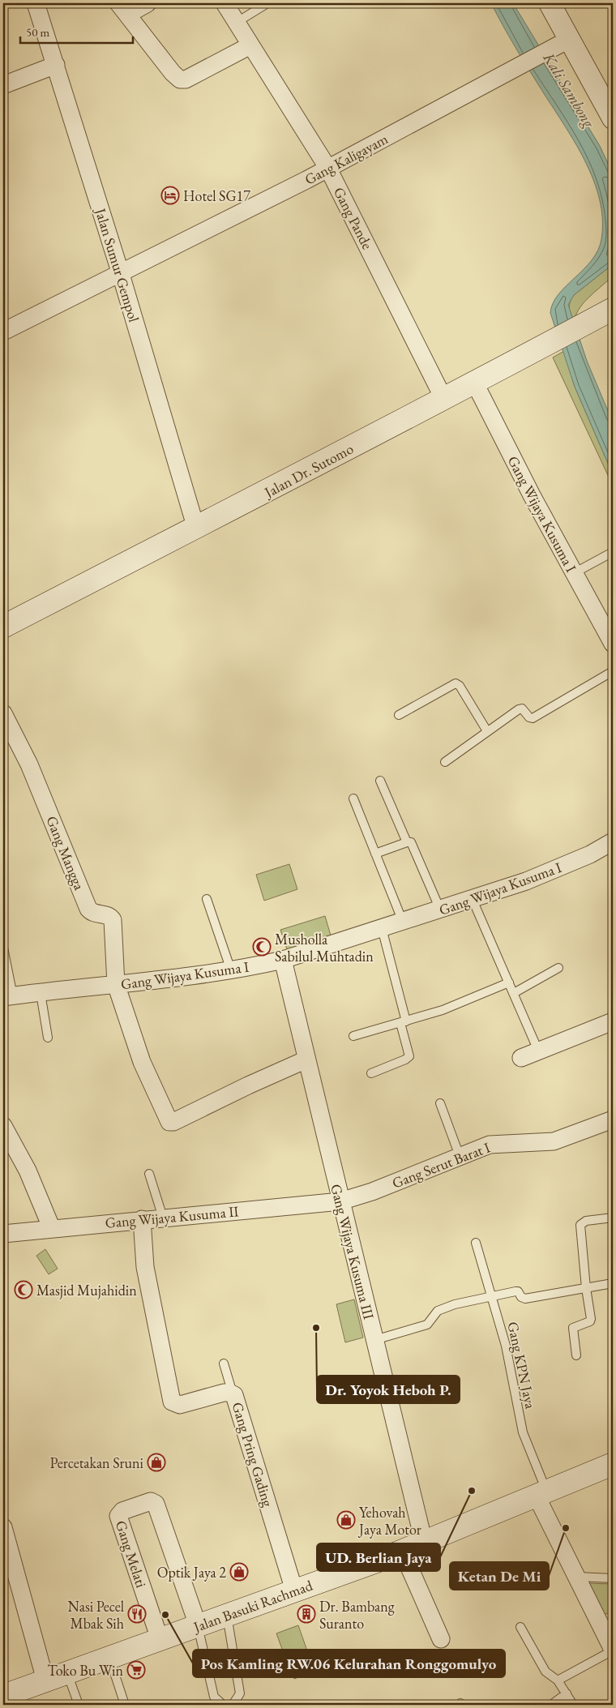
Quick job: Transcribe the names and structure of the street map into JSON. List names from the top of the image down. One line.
{"streets":{"main road":["Jalan Dr. Sutomo","Jalan Basuki Rachmad"],"street":["Gang Kaligayam","Gang Pande","Jalan Sumur Gempol","Gang Wijaya Kusuma I","Gang Mangga","Gang Serut Barat I","Gang Wijaya Kusuma II","Gang Wijaya Kusuma III","Gang Pring Gading","Gang Melati"],"lane":["Gang KPN Jaya"]},"crossings":[["Gang Kaligayam","Gang Pande"],["Gang Kaligayam","Jalan Sumur Gempol"],["Gang Pande","Jalan Dr. Sutomo"],["Jalan Sumur Gempol","Jalan Dr. Sutomo"],["Jalan Dr. Sutomo","Gang Wijaya Kusuma I"],["Gang Wijaya Kusuma I","Gang Mangga"],["Gang Wijaya Kusuma I","Gang Wijaya Kusuma III"],["Gang Serut Barat I","Gang Wijaya Kusuma II"],["Gang Serut Barat I","Gang Wijaya Kusuma III"],["Gang Wijaya Kusuma II","Gang Wijaya Kusuma III"],["Gang Wijaya Kusuma II","Gang Pring Gading"],["Gang Wijaya Kusuma III","Jalan Basuki Rachmad"],["Gang KPN Jaya","Jalan Basuki Rachmad"],["Gang Pring Gading","Jalan Basuki Rachmad"],["Gang Melati","Jalan Basuki Rachmad"]],"water":["Kali Sambong"],"places":{"hotel":["Hotel SG17"],"mosque":["Musholla Sabilul Muhtadin","Masjid Mujahidin"],"other":["Dr. Yoyok Heboh P.","UD. Berlian Jaya","Ketan De Mi","Pos Kamling RW.06 Kelurahan Ronggomulyo"],"shop":["Percetakan Sruni","Yehovah Jaya Motor","Optik Jaya 2"],"restaurant":["Nasi Pecel Mbak Sih"],"building":["Dr. Bambang Suranto"],"supermarket":["Toko Bu Win"]},"scale_bar":"50 m"}
